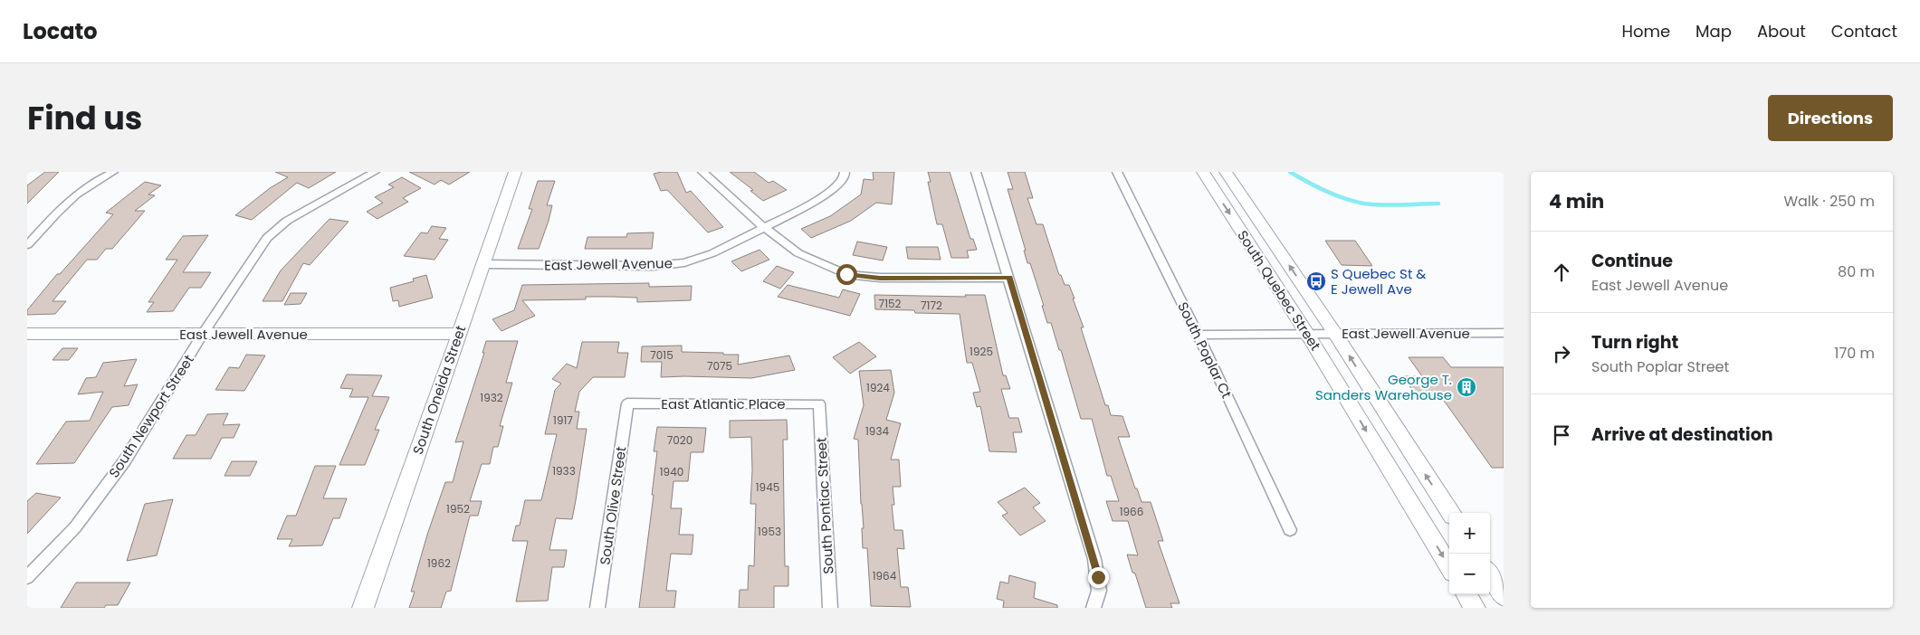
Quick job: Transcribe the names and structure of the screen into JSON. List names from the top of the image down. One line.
{"streets":{"main road":["East Jewell Avenue","South Quebec Street","South Oneida Street"],"street":["South Poplar Ct","East Atlantic Place","South Newport Street","South Olive Street","South Pontiac Street"]},"crossings":[["East Jewell Avenue","South Quebec Street"],["East Jewell Avenue","South Poplar Ct"],["East Jewell Avenue","South Oneida Street"],["East Jewell Avenue","South Newport Street"],["East Atlantic Place","South Olive Street"],["East Atlantic Place","South Pontiac Street"]],"places":{"bus stop":["S Quebec St & E Jewell Ave"],"building":["George T. Sanders Warehouse"]},"house_numbers":["7152","7172","1925","7015","7075","1924","1932","1917","1934","7020","1933","1940","1945","1952","1966","1953","1962","1964"],"page":{"header":"Locato","nav":["Home","Map","About","Contact"],"title":"Find us","buttons":"Directions","heading":["4 min","Walk · 250 m"],"list":[["Continue","East Jewell Avenue","80 m"],["Turn right","South Poplar Street","170 m"],"Arrive at destination"],"map_buttons":["+","−"]}}
